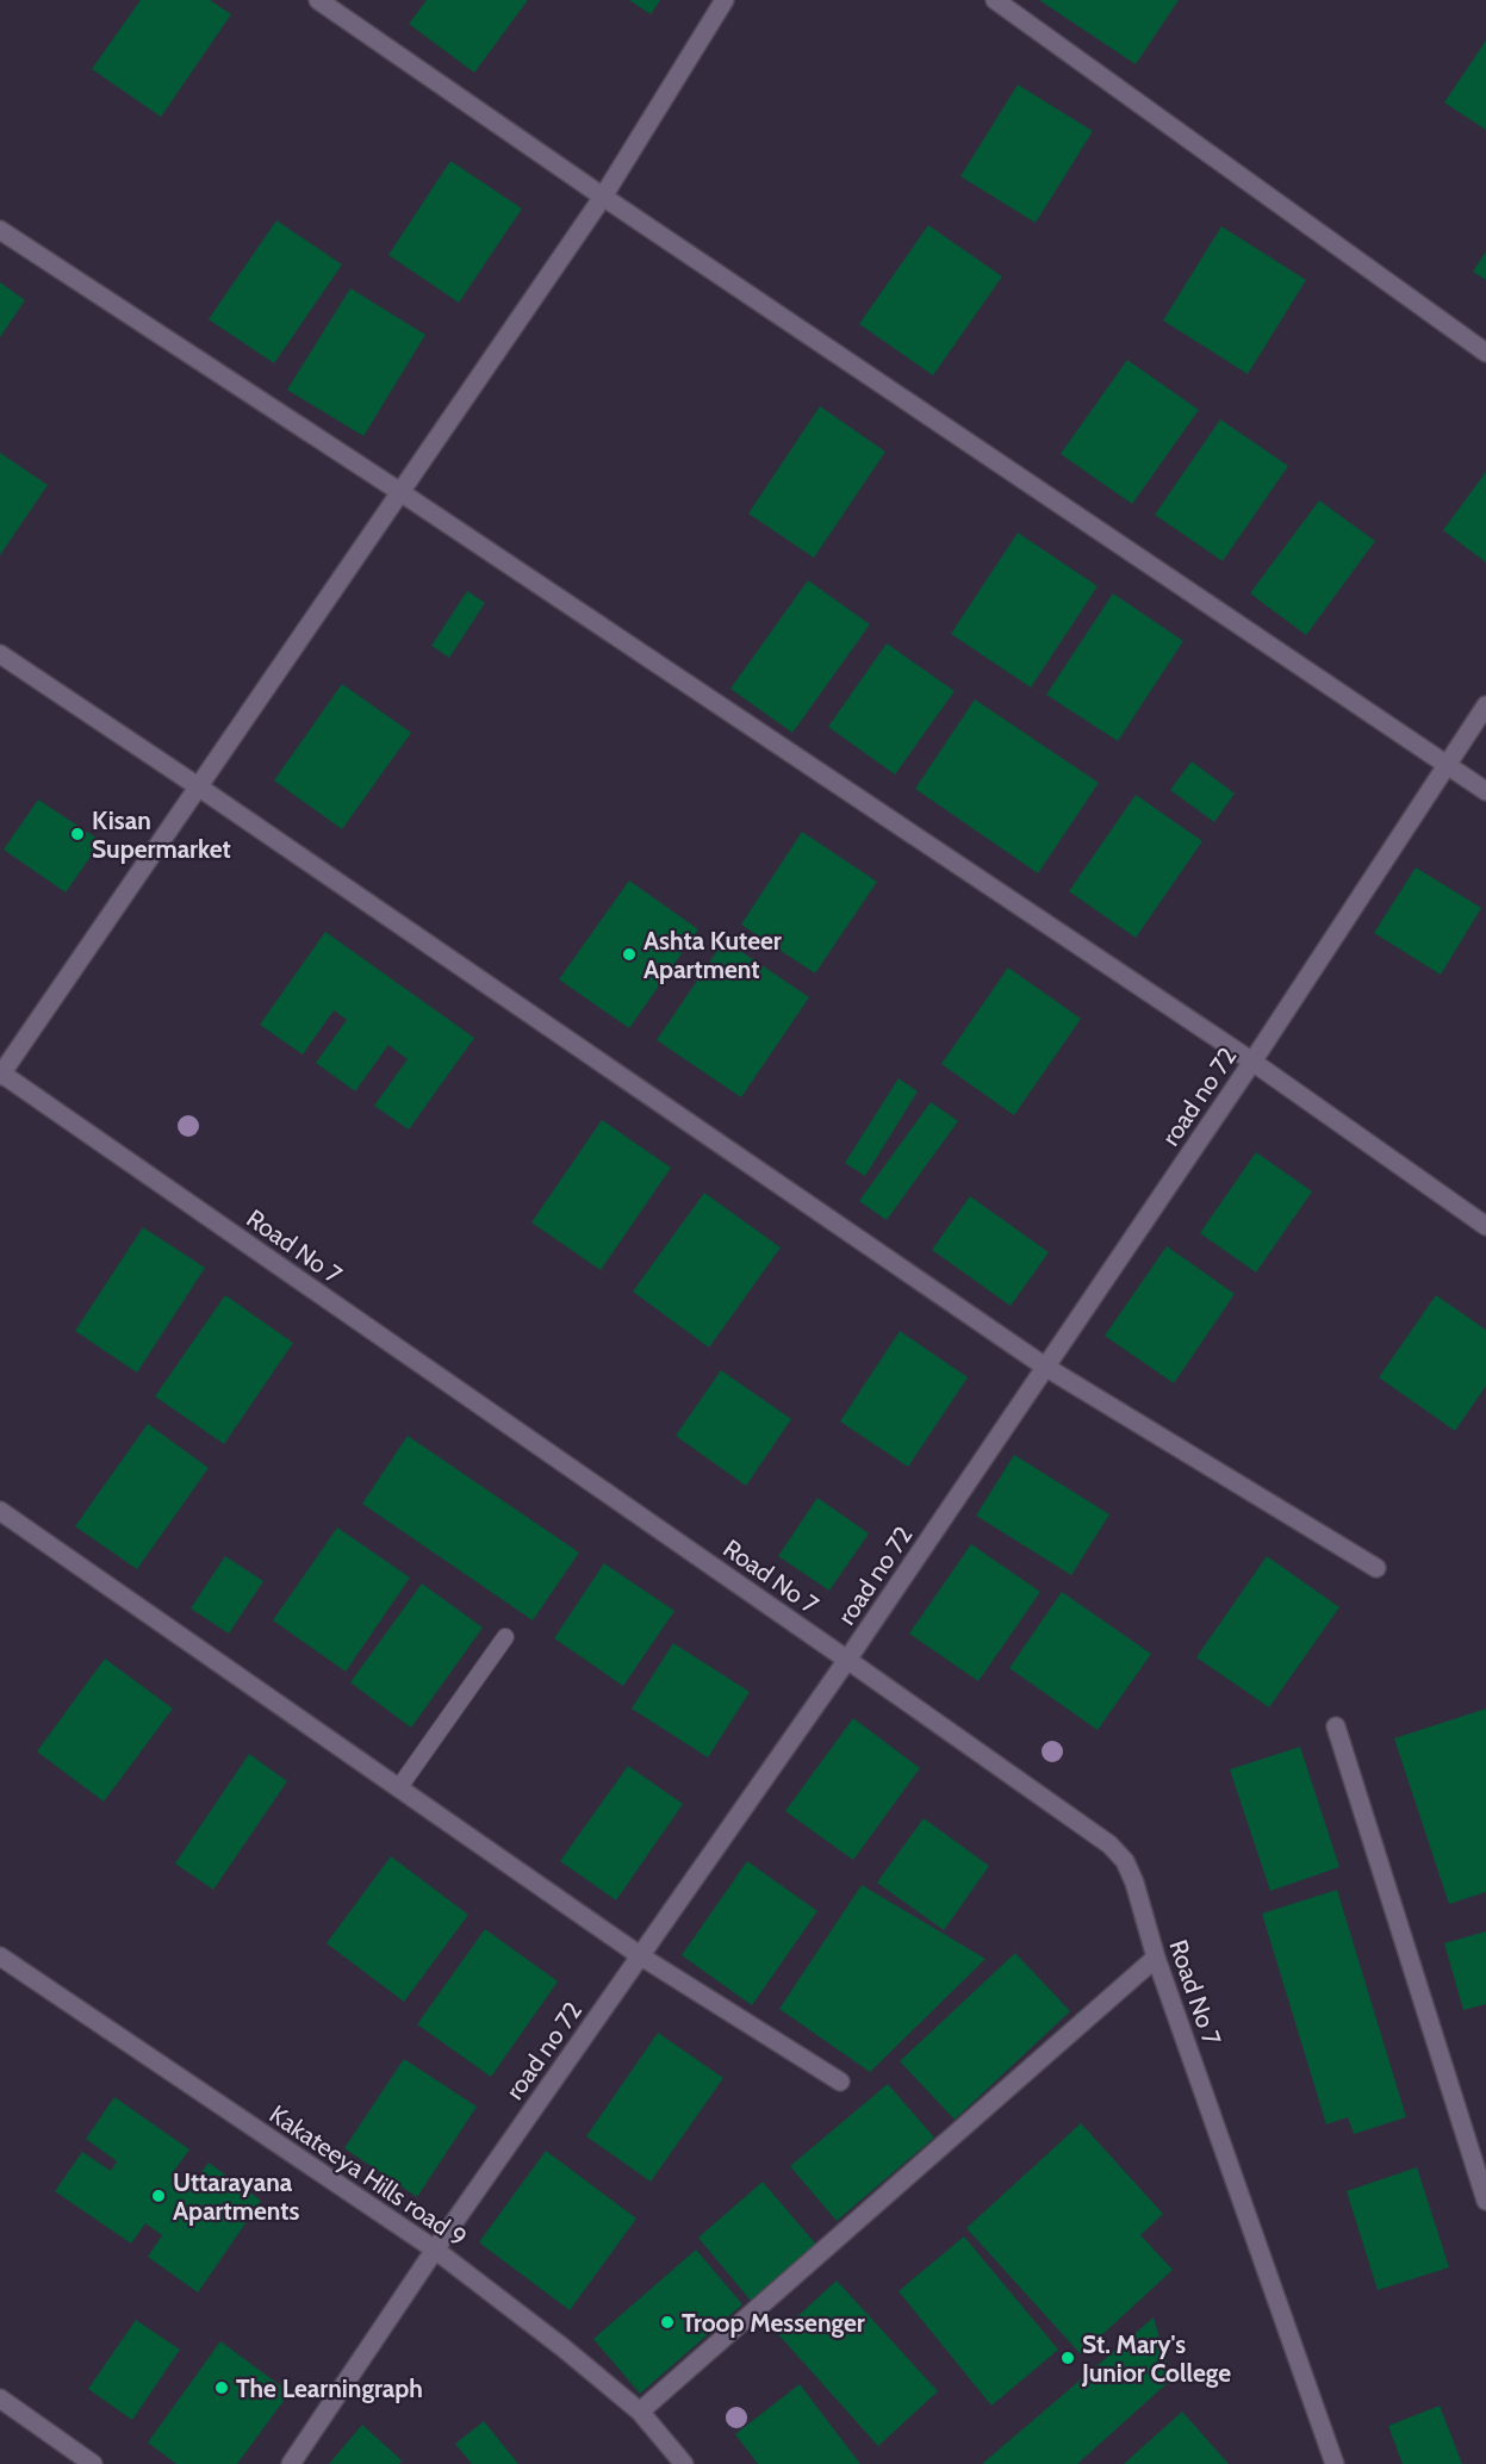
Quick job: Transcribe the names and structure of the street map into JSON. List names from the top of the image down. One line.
{"streets":{"street":["road no 72","Road No 7","Kakateeya Hills road 9"]},"crossings":[["road no 72","Road No 7"],["road no 72","Kakateeya Hills road 9"]],"places":["Kisan Supermarket","Ashta Kuteer Apartment","Uttarayana Apartments","Troop Messenger","St. Mary's Junior College","The Learningraph"]}
